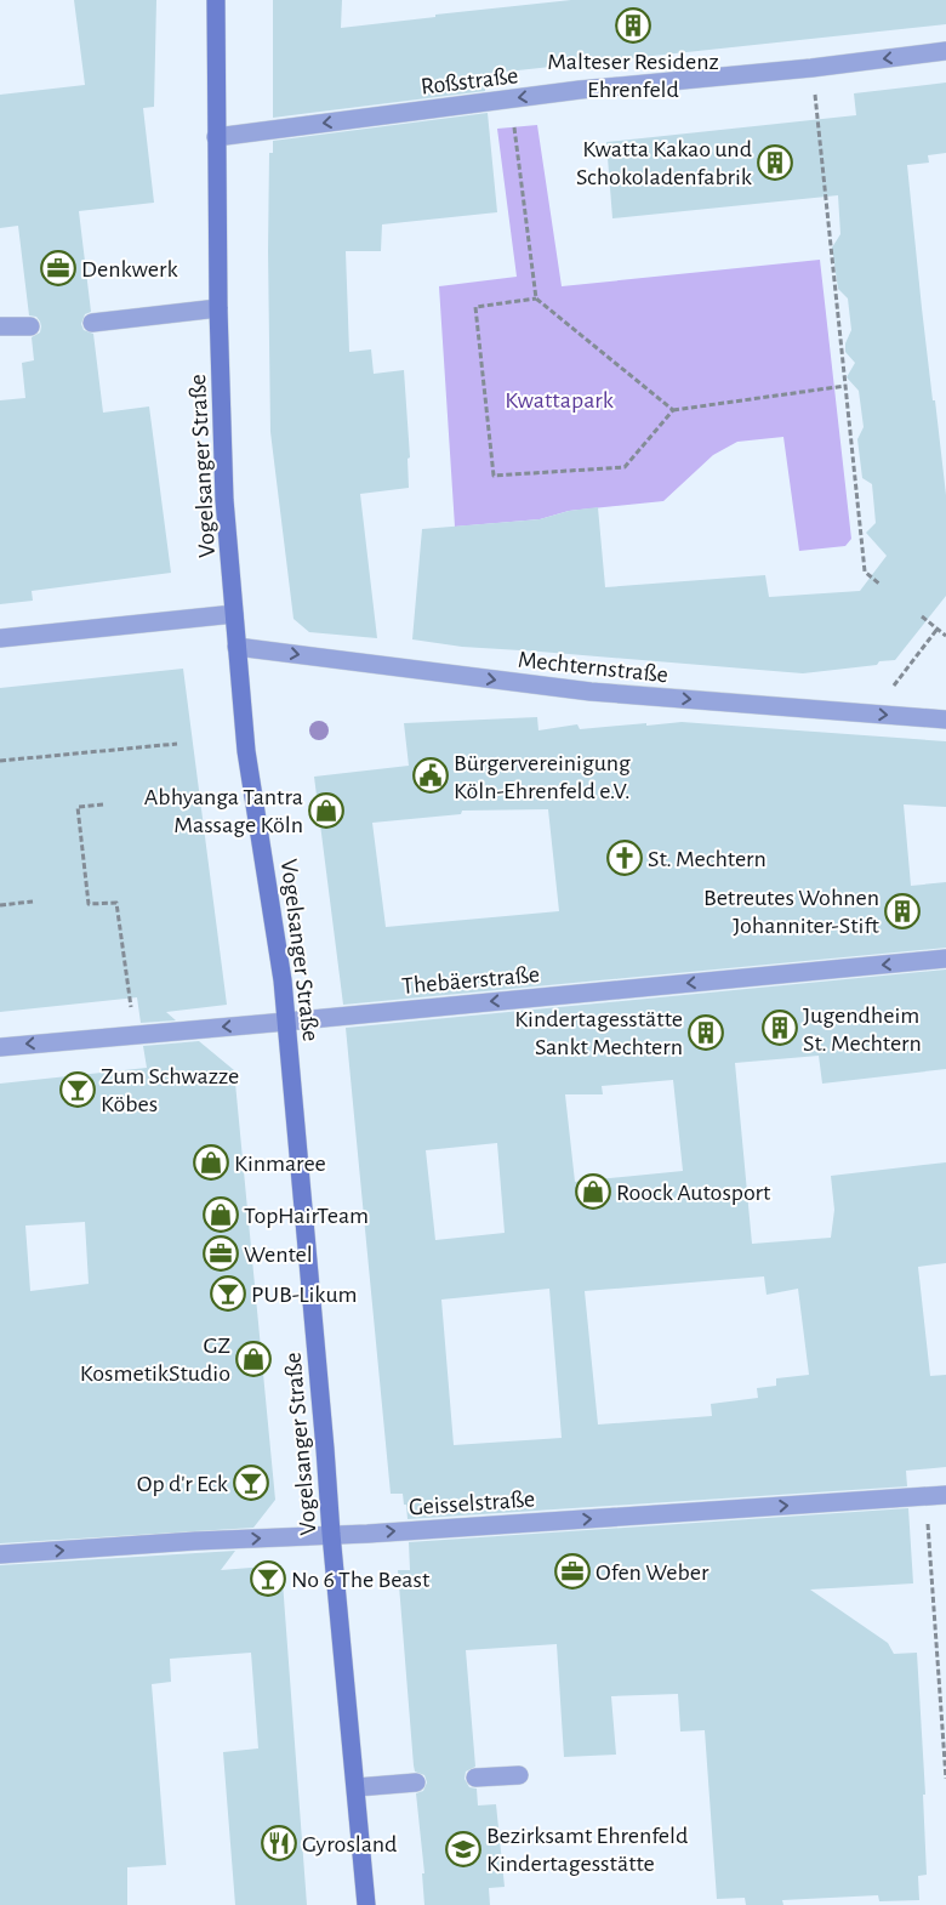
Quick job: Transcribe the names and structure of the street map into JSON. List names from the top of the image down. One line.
{"streets":{"street":["Roßstraße","Vogelsanger Straße","Mechternstraße","Thebäerstraße","Geisselstraße"]},"crossings":[["Roßstraße","Vogelsanger Straße"],["Vogelsanger Straße","Mechternstraße"],["Vogelsanger Straße","Thebäerstraße"],["Vogelsanger Straße","Geisselstraße"]],"one_way":["Roßstraße","Mechternstraße","Thebäerstraße","Geisselstraße"],"parks":["Kwattapark"],"places":{"building":["Malteser Residenz Ehrenfeld","Kwatta Kakao und Schokoladenfabrik","Betreutes Wohnen Johanniter-Stift","Jugendheim St. Mechtern","Kindertagesstätte Sankt Mechtern"],"office":["Denkwerk","Wentel","Ofen Weber"],"public building":["Bürgervereinigung Köln-Ehrenfeld e.V."],"shop":["Abhyanga Tantra Massage Köln","Kinmaree","Roock Autosport","TopHairTeam","GZ KosmetikStudio"],"church":["St. Mechtern"],"bar":["Zum Schwazze Köbes","PUB-Likum","Op d'r Eck","No 6 The Beast"],"restaurant":["Gyrosland"],"school or university":["Bezirksamt Ehrenfeld Kindertagesstätte"]}}
